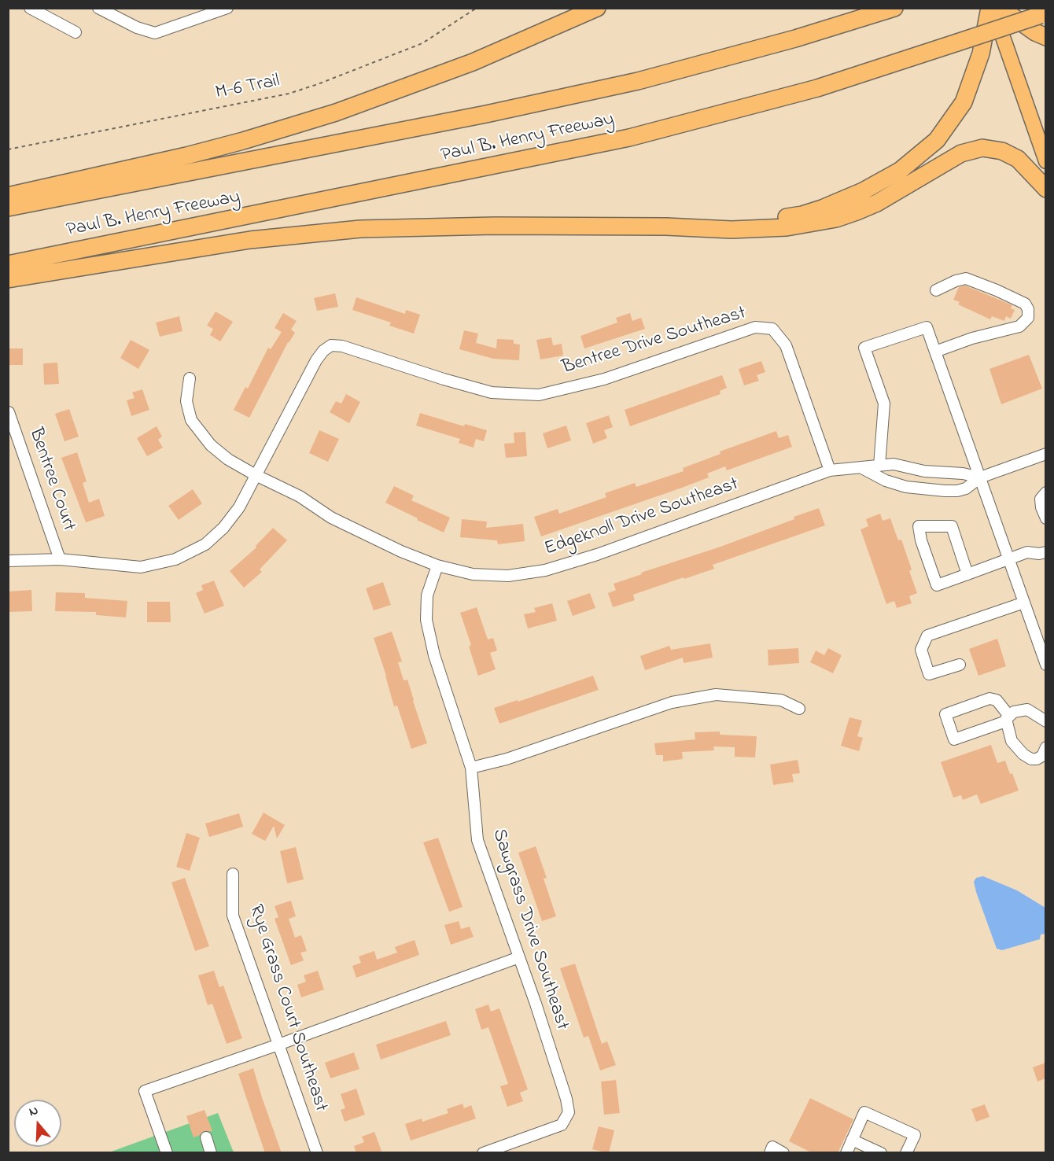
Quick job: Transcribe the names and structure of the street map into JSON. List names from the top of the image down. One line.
{"streets":{"highway":["Paul B. Henry Freeway"],"street":["Bentree Drive Southeast","Bentree Court","Edgeknoll Drive Southeast","Sawgrass Drive Southeast","Rye Grass Court Southeast"],"path":["M-6 Trail"]},"crossings":[["Bentree Drive Southeast","Edgeknoll Drive Southeast"],["Edgeknoll Drive Southeast","Sawgrass Drive Southeast"]],"north":"top"}
